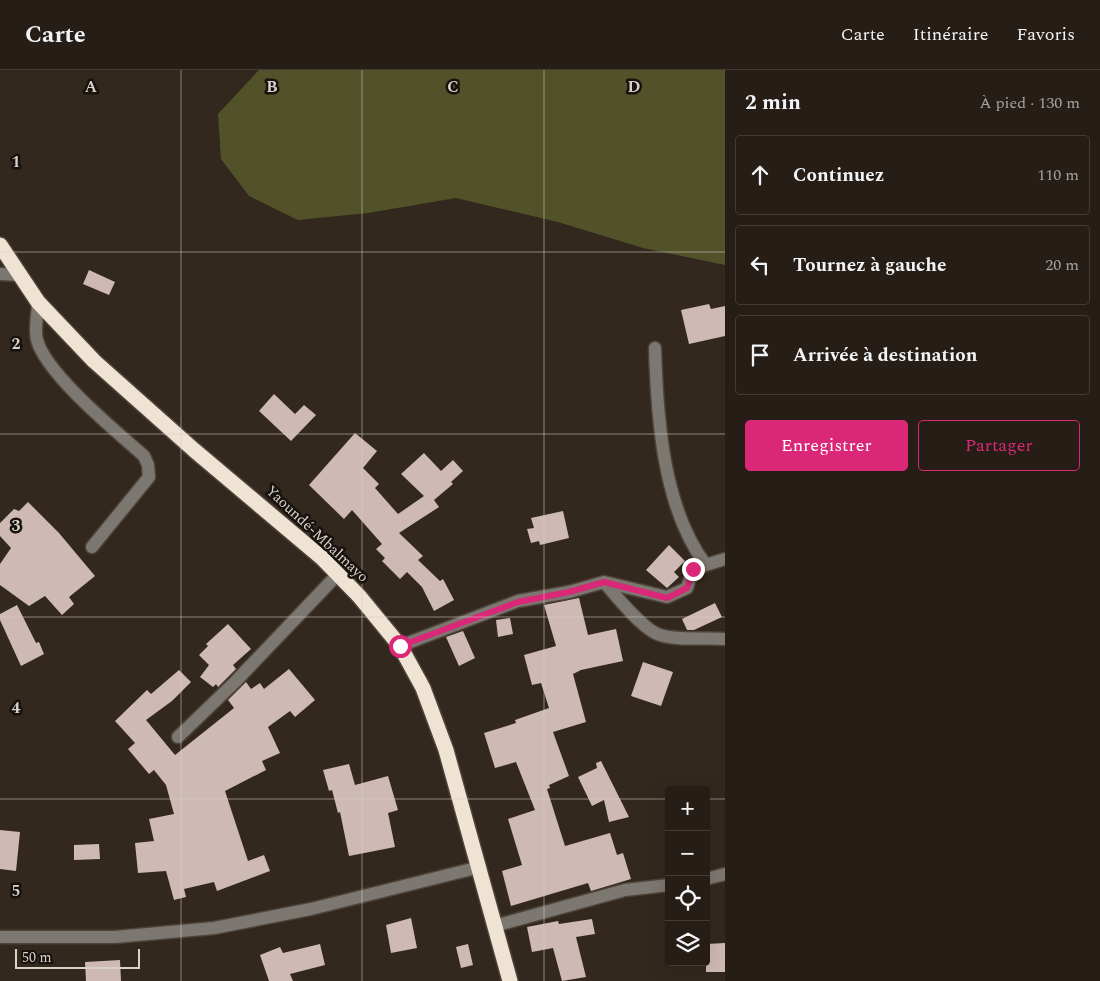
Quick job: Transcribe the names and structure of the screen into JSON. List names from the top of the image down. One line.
{"streets":{"highway":["Yaoundé-Mbalmayo"]},"scale_bar":"50 m","page":{"header":"Carte","nav":["Carte","Itinéraire","Favoris"],"heading":["2 min","À pied · 130 m"],"list":[["Continuez","110 m"],["Tournez à gauche","20 m"],"Arrivée à destination"],"buttons":["Enregistrer","Partager"],"map_buttons":["+","−"],"scale":"50 m"},"grid":{"columns":["A","B","C","D"],"rows":["1","2","3","4","5"]}}
